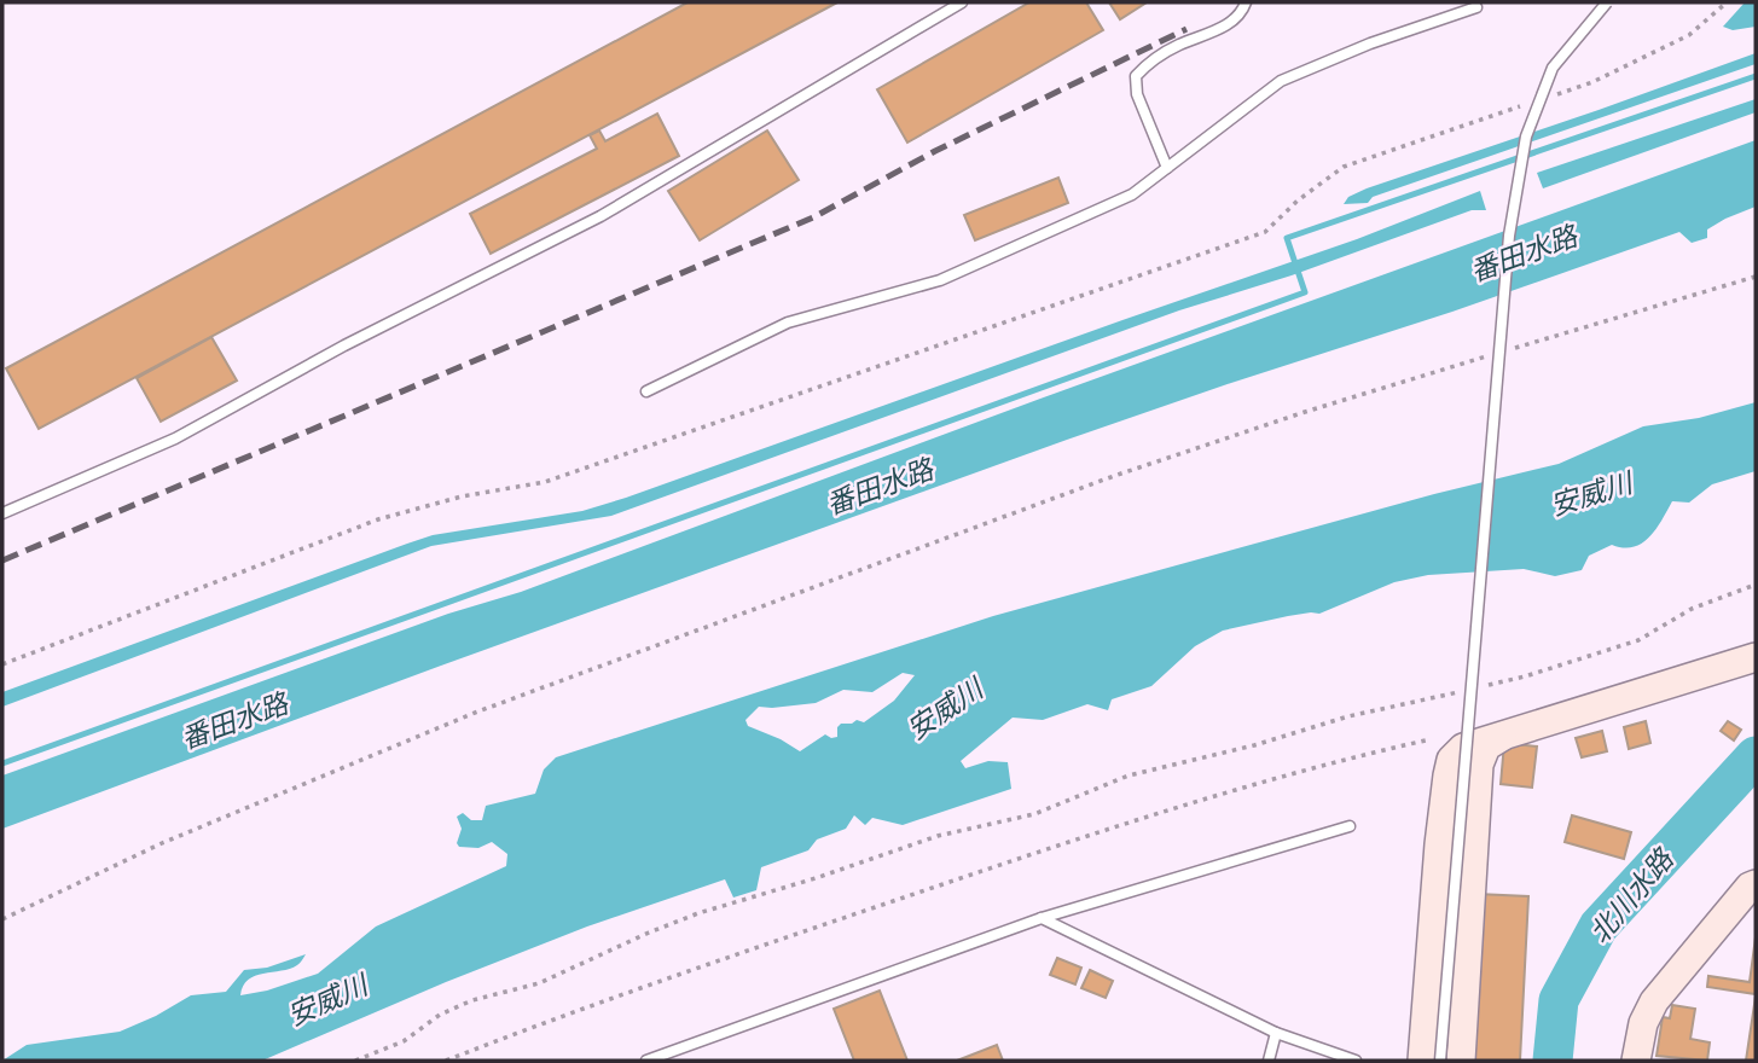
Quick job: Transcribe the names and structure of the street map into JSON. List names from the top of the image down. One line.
{"water":["番田水路","安威川","北川水路"]}
